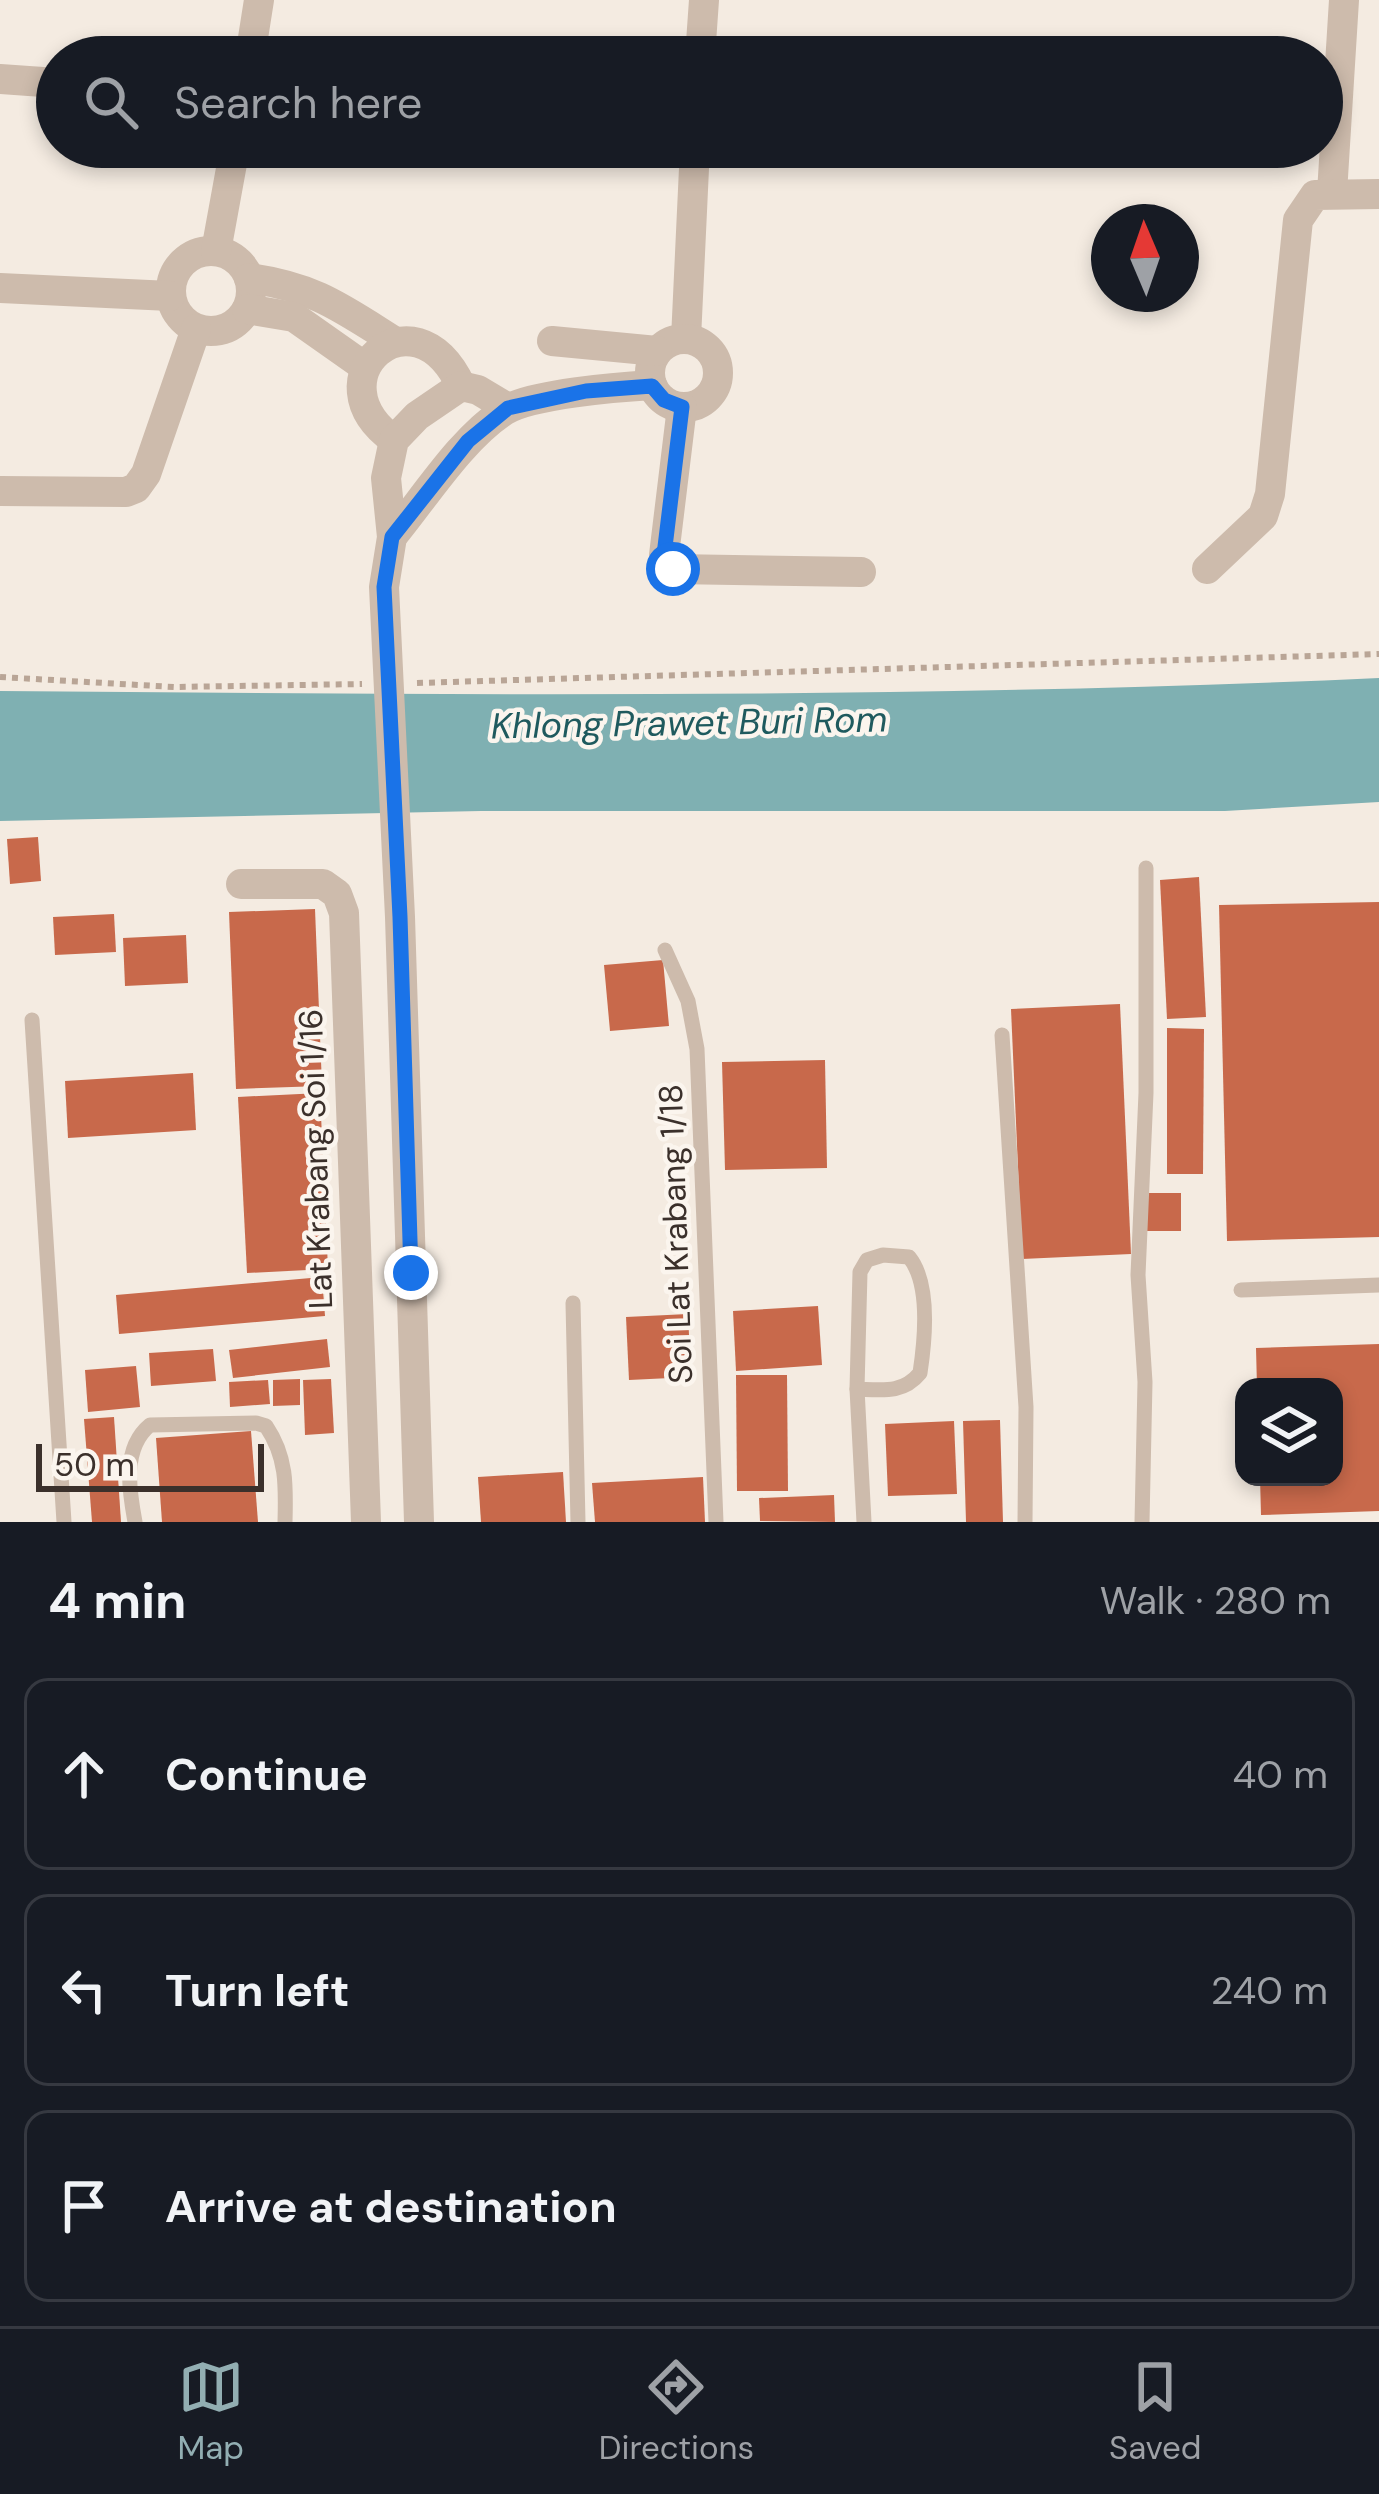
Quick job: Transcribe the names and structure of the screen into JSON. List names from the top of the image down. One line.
{"streets":{"street":["Lat Krabang Soi 1/16"],"lane":["Soi Lat Krabang 1/18"]},"water":["Khlong Prawet Buri Rom"],"scale_bar":"50 m","north":"top","page":{"search":"Search here","scale":"50 m","heading":["4 min","Walk · 280 m"],"list":[["Continue","40 m"],["Turn left","240 m"],"Arrive at destination"],"nav":["Map","Directions","Saved"]}}
